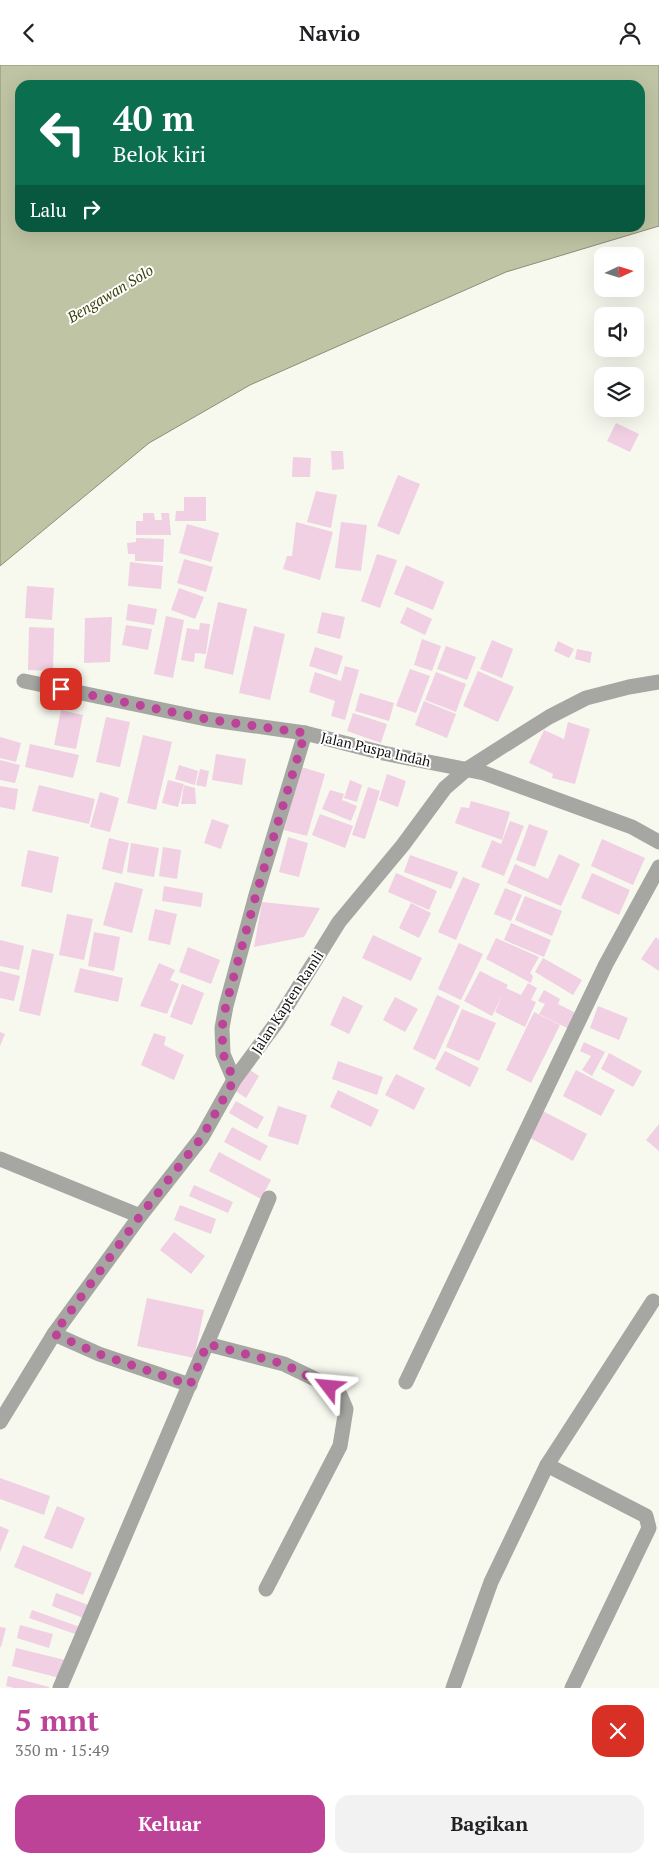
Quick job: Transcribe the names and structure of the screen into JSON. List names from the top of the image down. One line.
{"streets":{"street":["Jalan Puspa Indah","Jalan Kapten Ramli"]},"crossings":[["Jalan Puspa Indah","Jalan Kapten Ramli"]],"water":["Bengawan Solo"],"north":"right","page":{"header":"Navio","turn":["40 m","Belok kiri"],"then":"Lalu","heading":["5 mnt","350 m · 15:49"],"buttons":["Keluar","Bagikan"]}}
